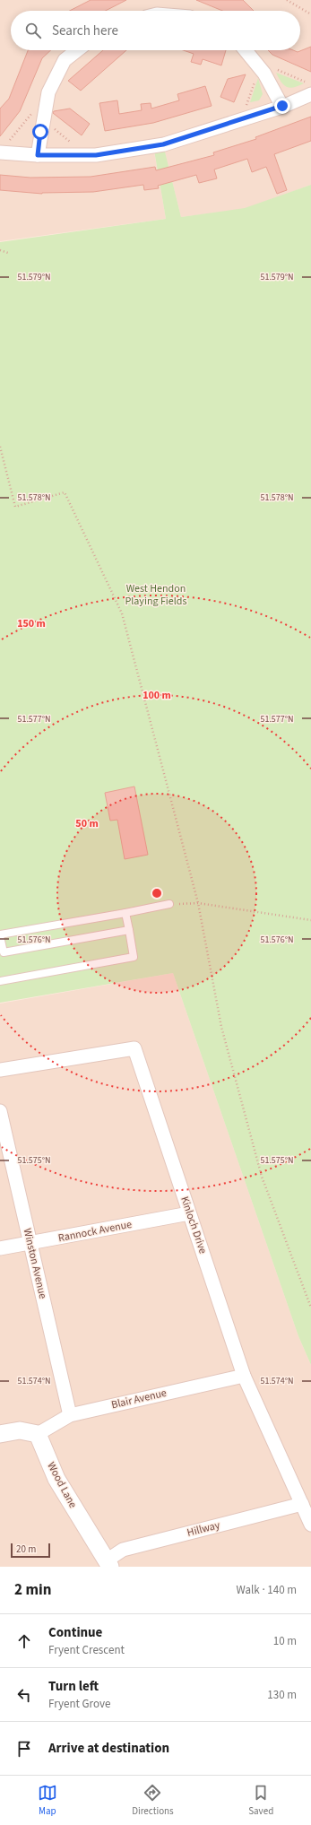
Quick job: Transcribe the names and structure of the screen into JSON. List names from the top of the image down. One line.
{"streets":{"street":["Kinloch Drive","Rannock Avenue","Winston Avenue","Blair Avenue","Wood Lane","Hillway"]},"crossings":[["Kinloch Drive","Rannock Avenue"],["Kinloch Drive","Blair Avenue"],["Kinloch Drive","Hillway"],["Rannock Avenue","Winston Avenue"],["Winston Avenue","Blair Avenue"],["Blair Avenue","Wood Lane"],["Wood Lane","Hillway"]],"parks":["West Hendon Playing Fields"],"scale_bar":"20 m","page":{"search":"Search here","scale":"20 m","heading":["2 min","Walk · 140 m"],"list":[["Continue","Fryent Crescent","10 m"],["Turn left","Fryent Grove","130 m"],"Arrive at destination"],"nav":["Map","Directions","Saved"]},"coordinates":["51.579°N","51.578°N","51.577°N","51.576°N","51.575°N","51.574°N"],"rings":["150 m","100 m","50 m"]}
